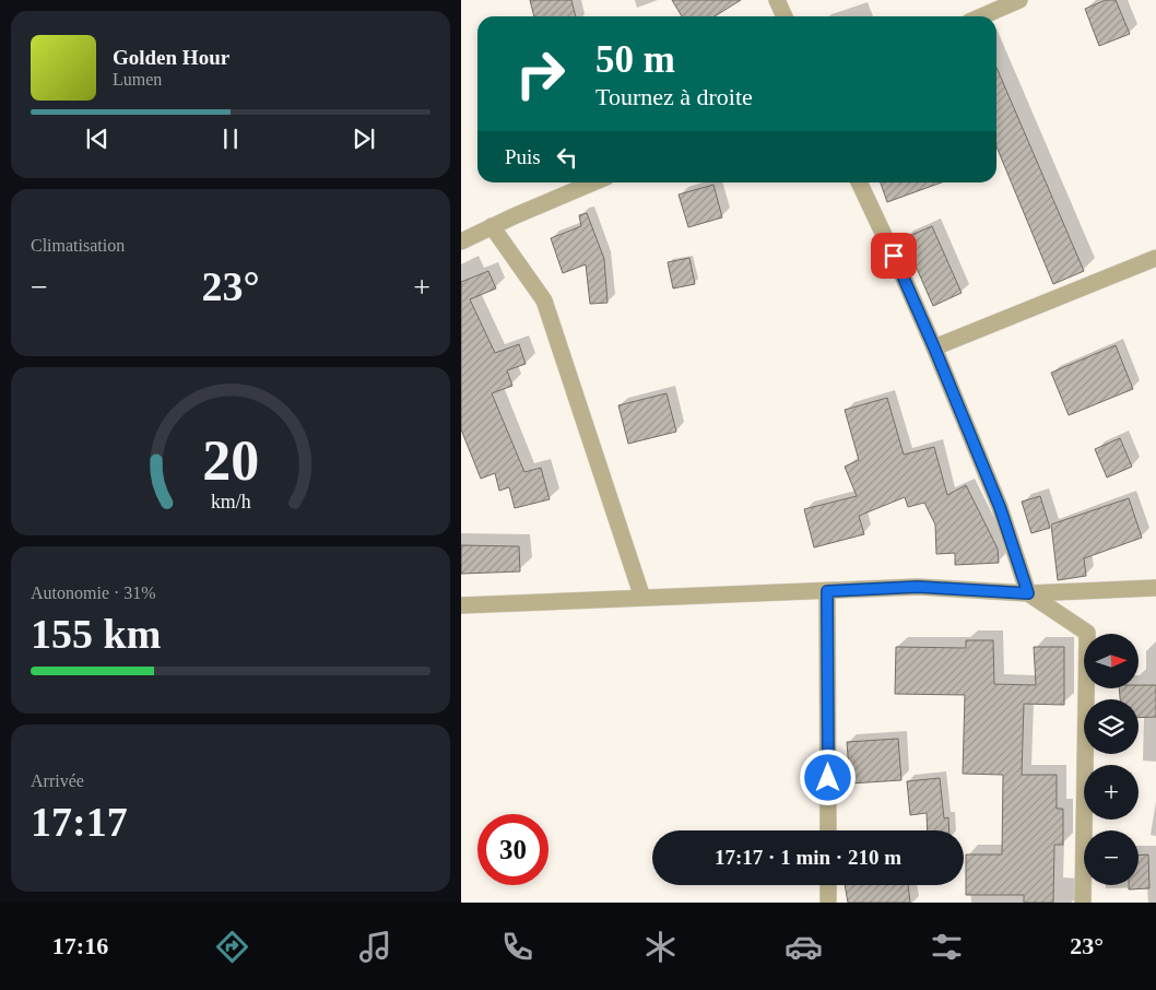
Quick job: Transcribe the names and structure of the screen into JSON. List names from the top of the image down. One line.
{"north":"right","page":{"turn":["50 m","Tournez à droite"],"song":["Golden Hour","Lumen"],"then":"Puis","tile":["Climatisation",["Autonomie · 31%","155 km"],["Arrivée","17:17"]],"heat":["−","23°","+"],"map_buttons":["+","−"],"limit":"30","trip":"17:17 · 1 min · 210 m","tabs":["17:16","23°"],"gauge":["20","km/h"]}}
